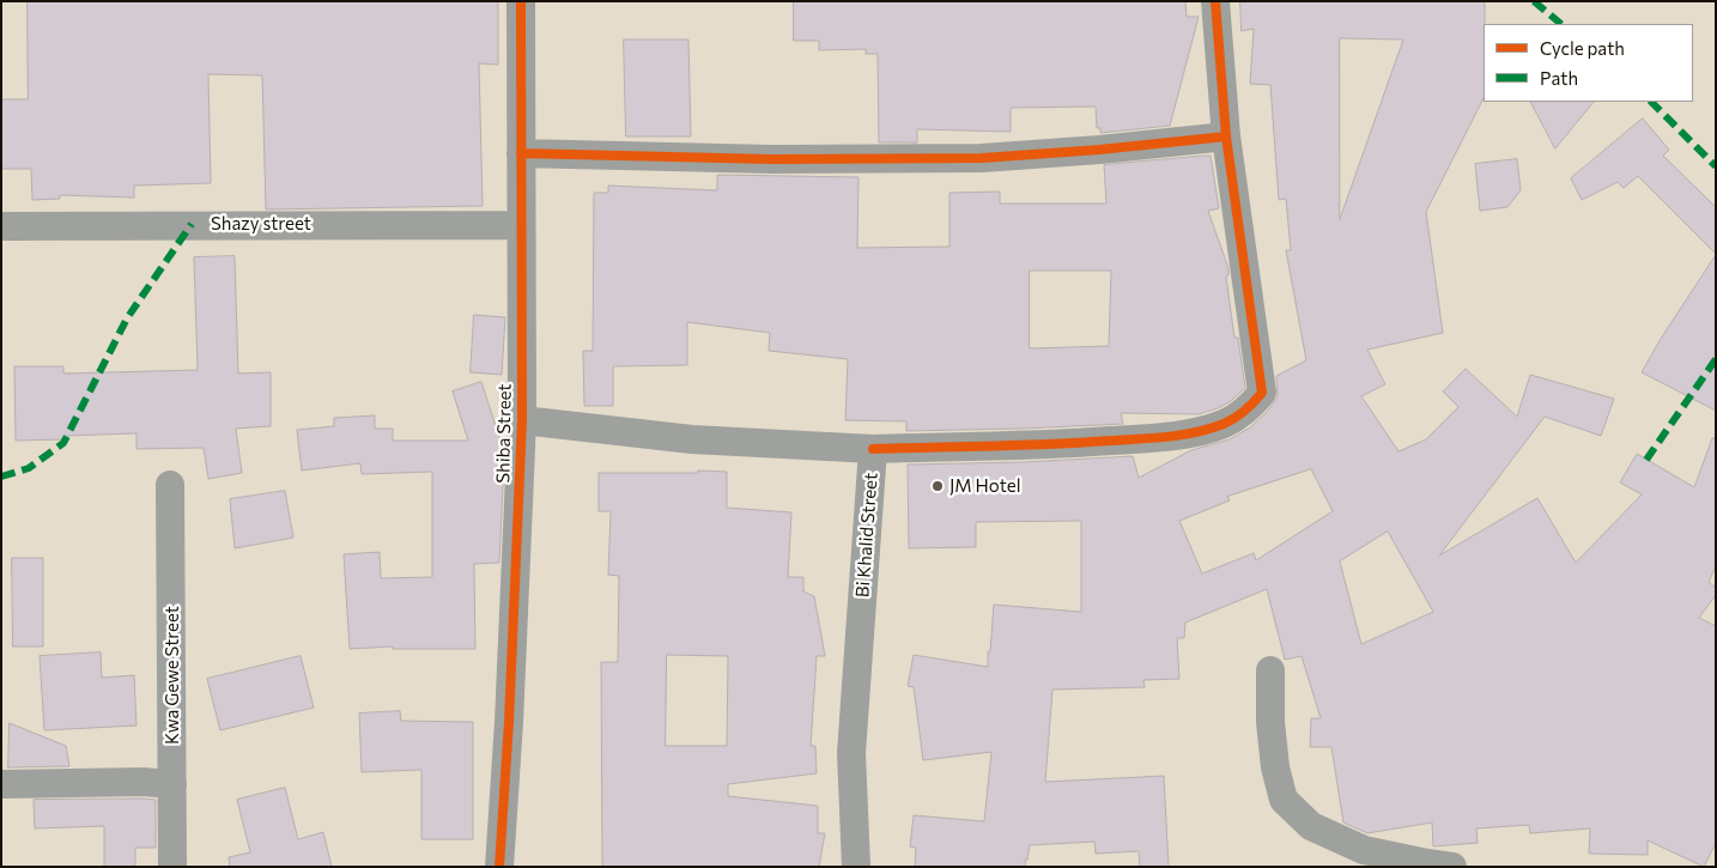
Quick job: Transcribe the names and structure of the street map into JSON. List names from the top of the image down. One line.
{"streets":{"street":["Shazy street","Shiba Street","Bi Khalid Street","Kwa Gewe Street"]},"crossings":[["Shazy street","Shiba Street"],["Shiba Street","Bi Khalid Street"]],"places":["JM Hotel"],"legend":["Cycle path","Path"]}
